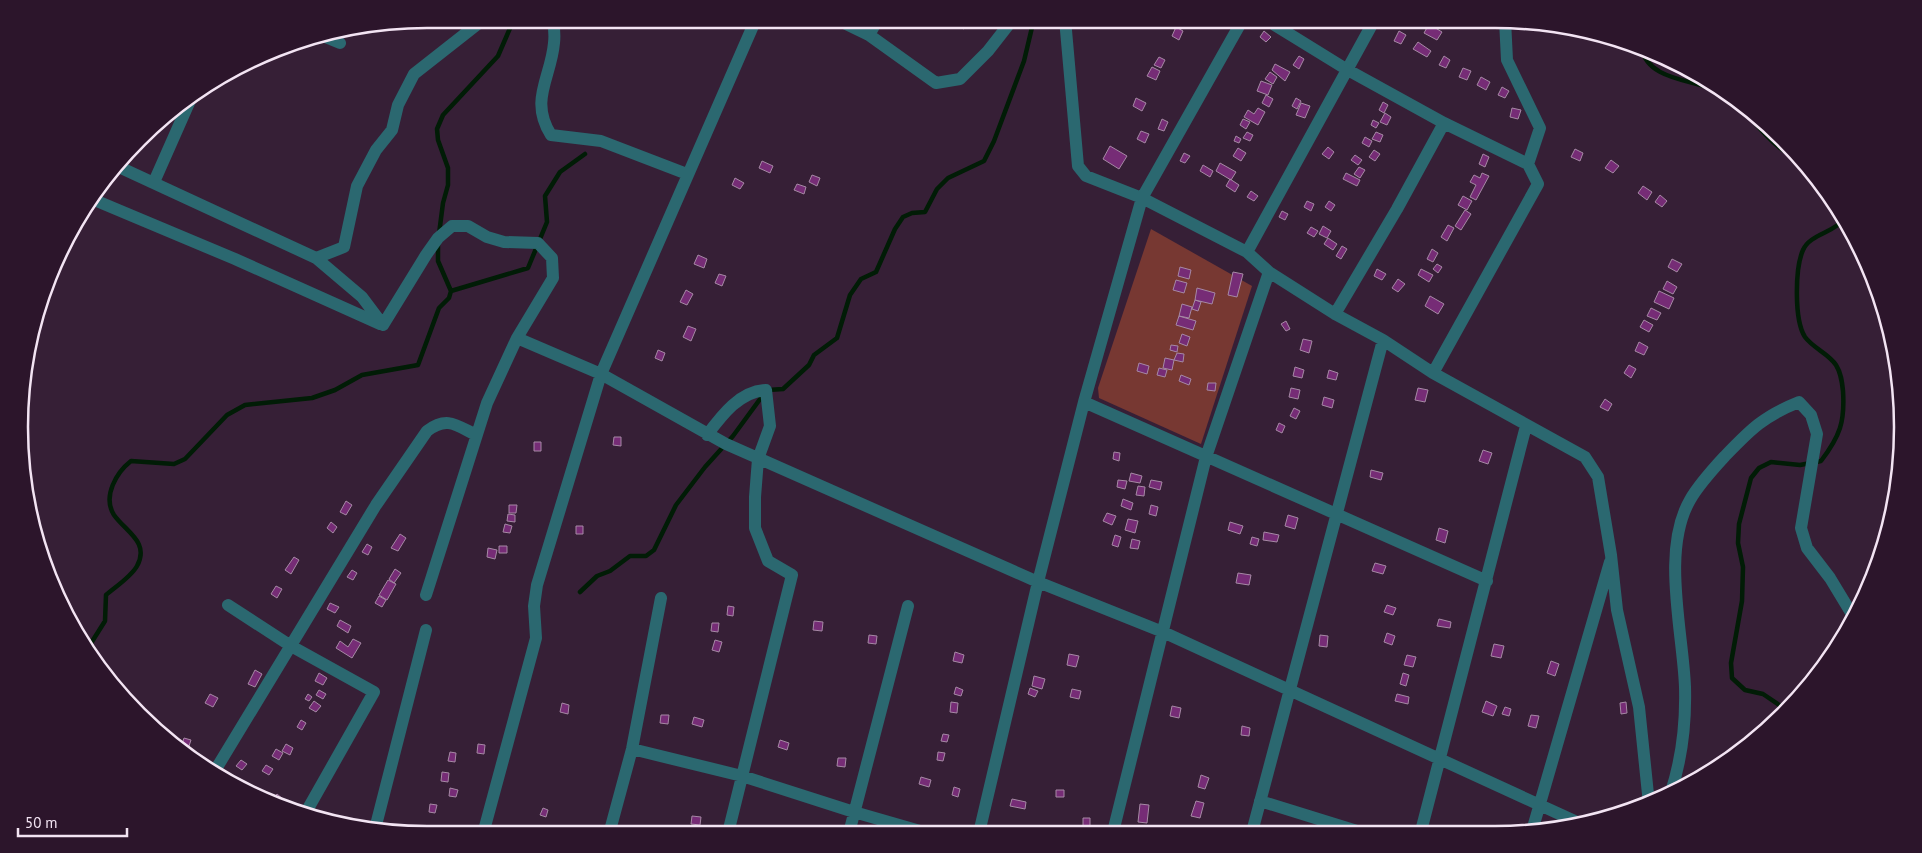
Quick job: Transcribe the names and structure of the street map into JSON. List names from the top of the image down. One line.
{"scale_bar":"50 m"}
